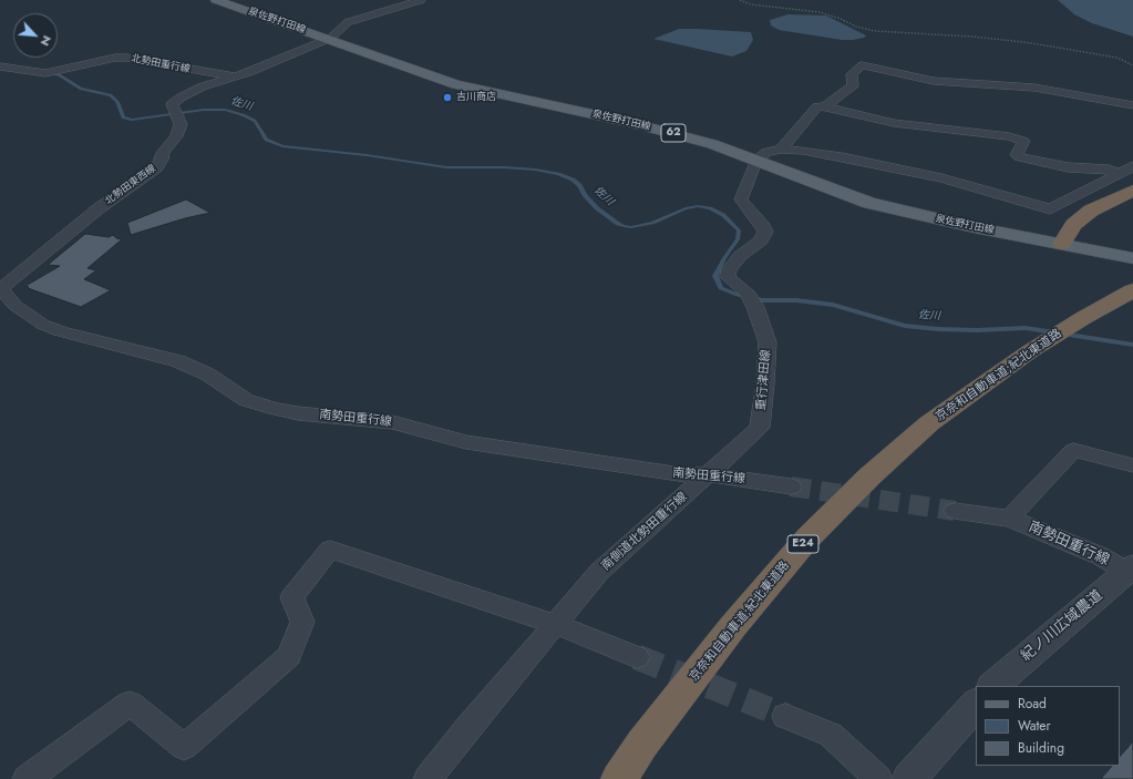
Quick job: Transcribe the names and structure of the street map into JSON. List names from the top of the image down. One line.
{"streets":{"highway":["京奈和自動車道;紀北東道路","E24"],"main road":["泉佐野打田線","62"],"street":["北勢田重行線","北勢田東西線","重行津田線","南勢田重行線","南側道北勢田重行線","紀ノ川広域農道"]},"crossings":[["泉佐野打田線","北勢田東西線"],["泉佐野打田線","重行津田線"],["北勢田重行線","北勢田東西線"],["北勢田東西線","南勢田重行線"],["重行津田線","南側道北勢田重行線"],["南勢田重行線","南側道北勢田重行線"],["南勢田重行線","紀ノ川広域農道"]],"water":["佐川"],"places":["吉川商店"],"legend":["Road","Water","Building"],"north":"bottom right"}
